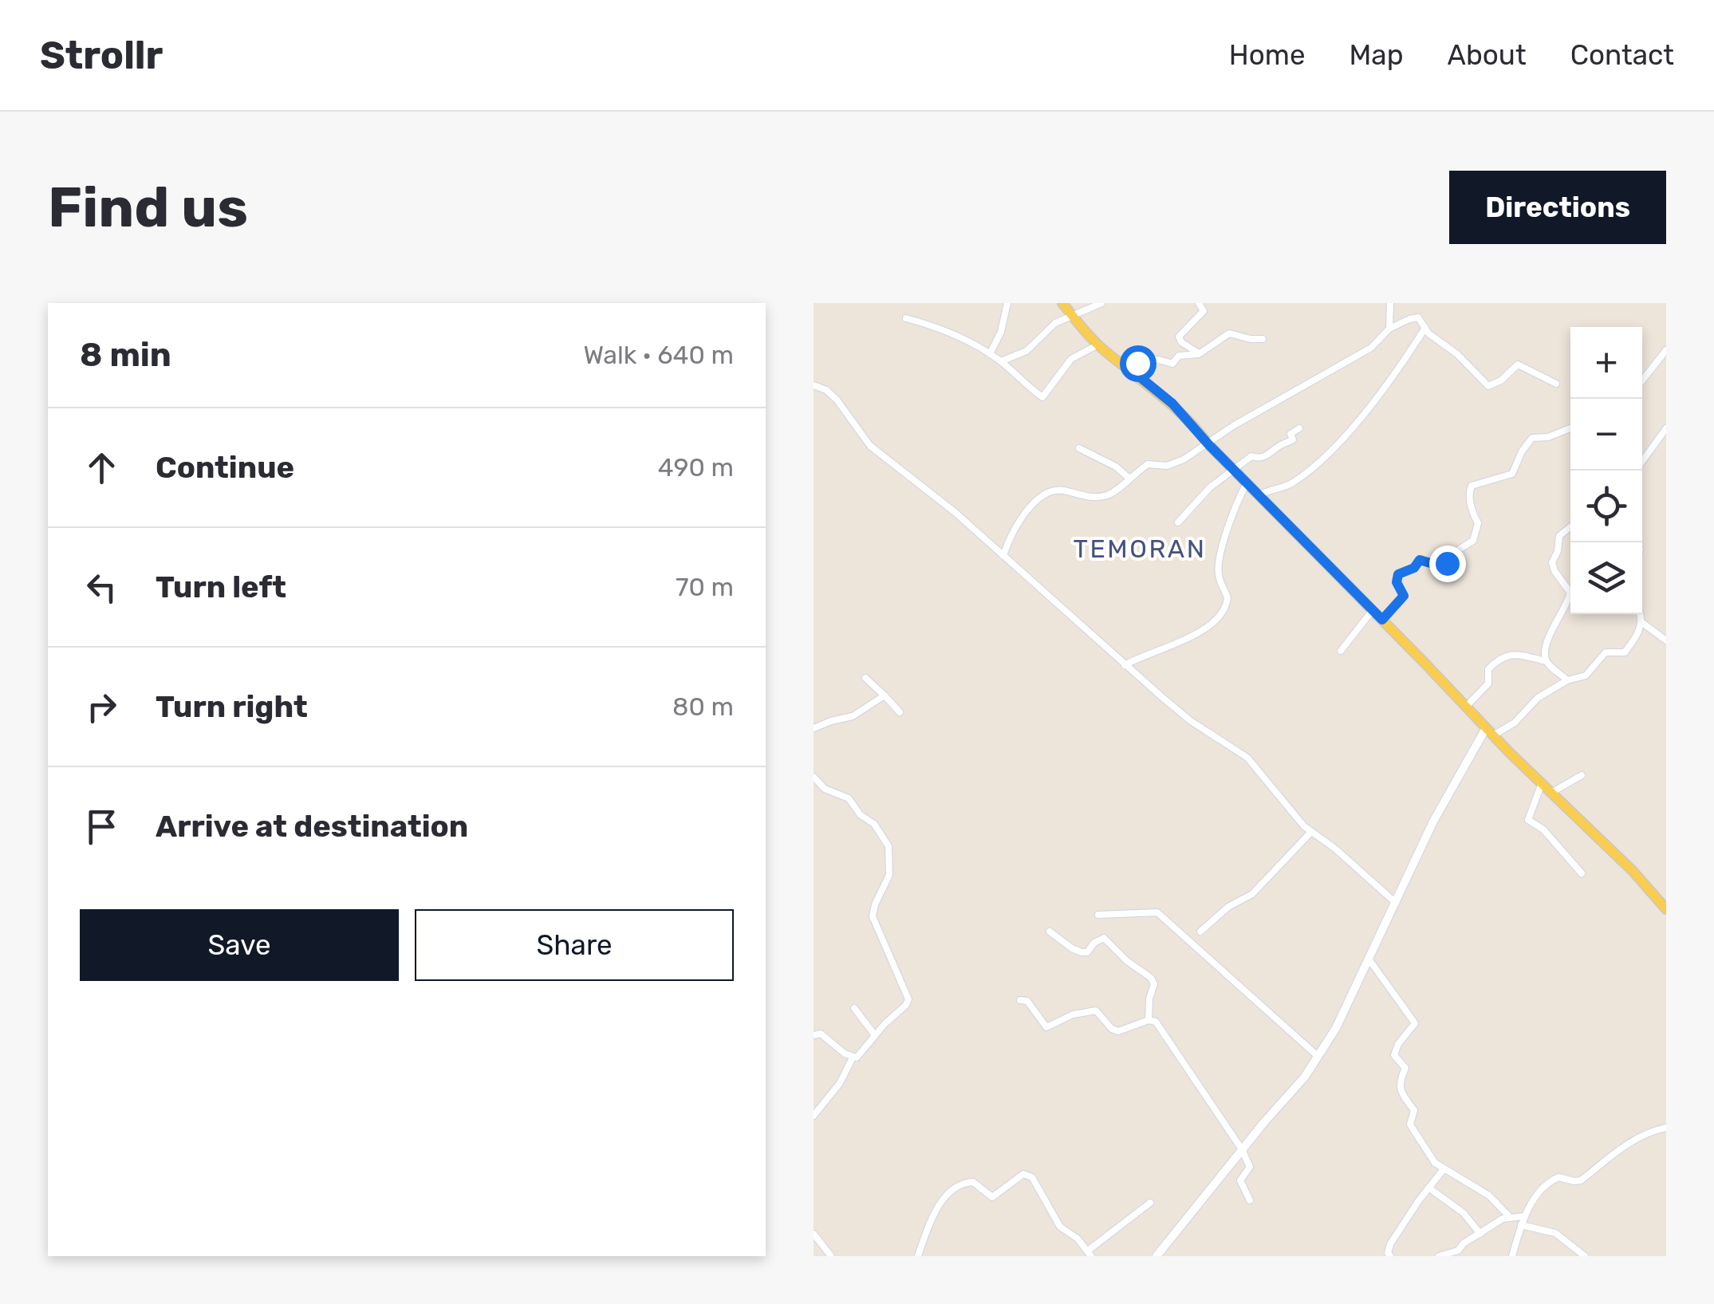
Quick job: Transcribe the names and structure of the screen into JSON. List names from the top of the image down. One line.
{"districts":["TEMORAN"],"page":{"header":"Strollr","nav":["Home","Map","About","Contact"],"buttons":["Directions",["Save","Share"]],"title":"Find us","heading":["8 min","Walk · 640 m"],"map_buttons":["+","−"],"list":[["Continue","490 m"],["Turn left","70 m"],["Turn right","80 m"],"Arrive at destination"]}}
